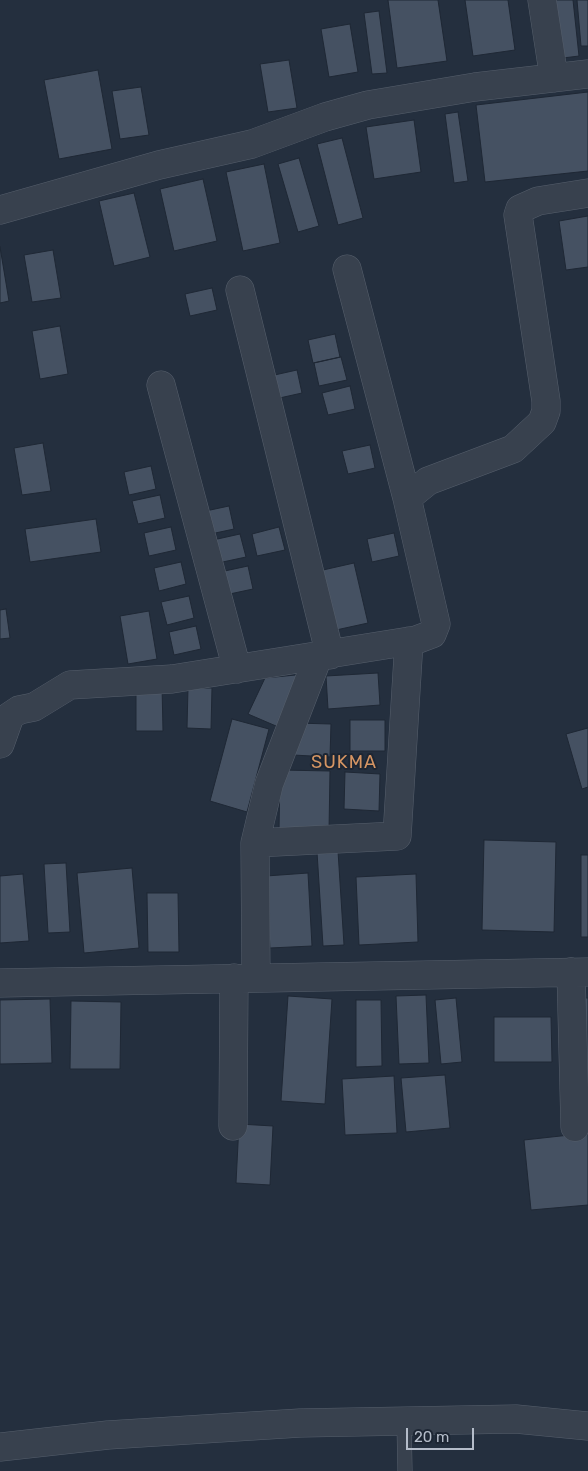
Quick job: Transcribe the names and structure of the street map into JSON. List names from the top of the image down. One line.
{"districts":["SUKMA"],"scale_bar":"20 m"}
